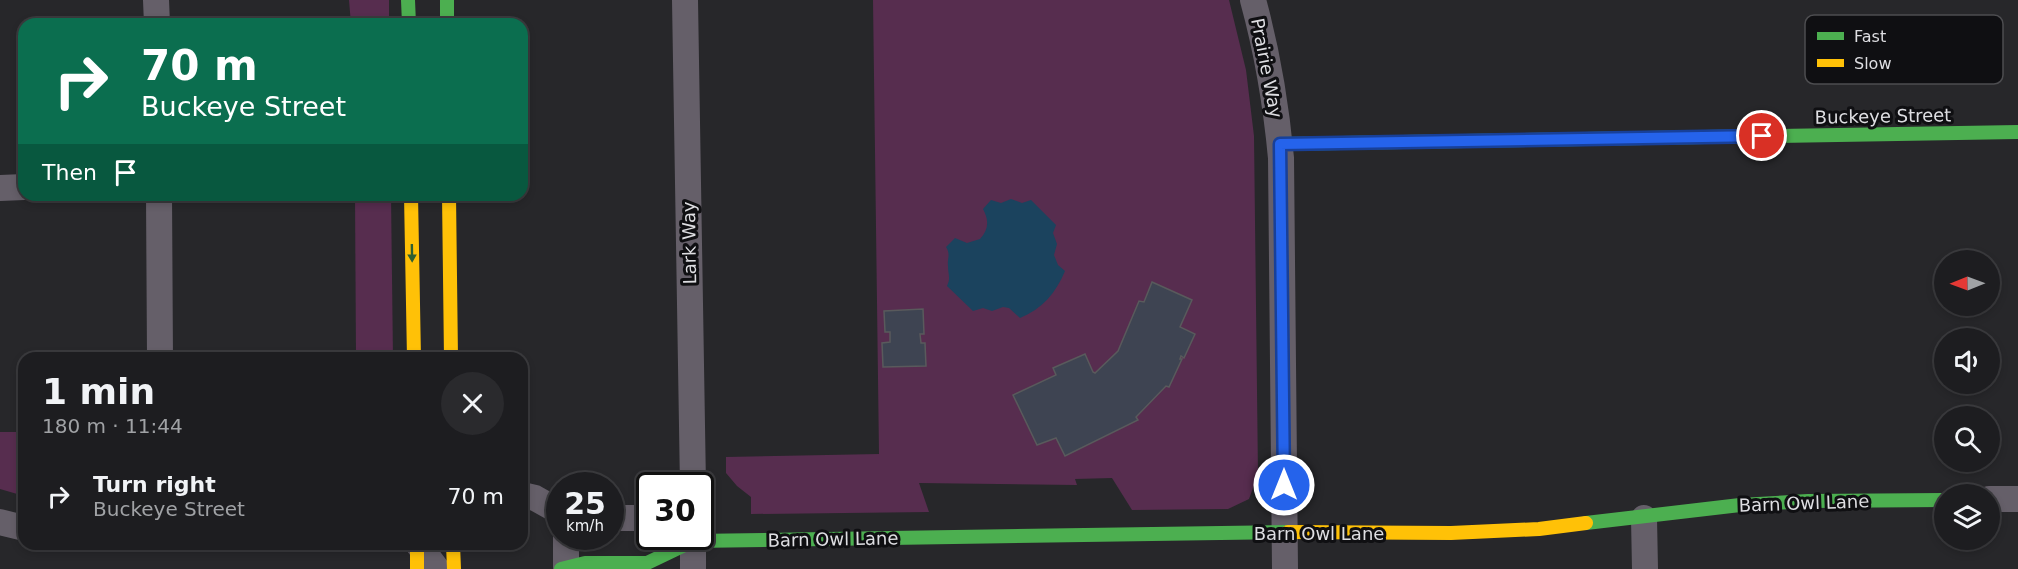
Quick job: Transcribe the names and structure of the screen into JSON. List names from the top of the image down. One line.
{"streets":{"street":["Prairie Way","Buckeye Street","Lark Way","Barn Owl Lane"]},"crossings":[["Prairie Way","Buckeye Street"],["Prairie Way","Barn Owl Lane"]],"legend":["Fast","Slow"],"north":"left","page":{"turn":["70 m","Buckeye Street"],"then":"Then","heading":["1 min","180 m · 11:44"],"list":[{"name":"Turn right","note":"Buckeye Street","value":"70 m"}],"speed":"25 km/h","limit":"30"}}
